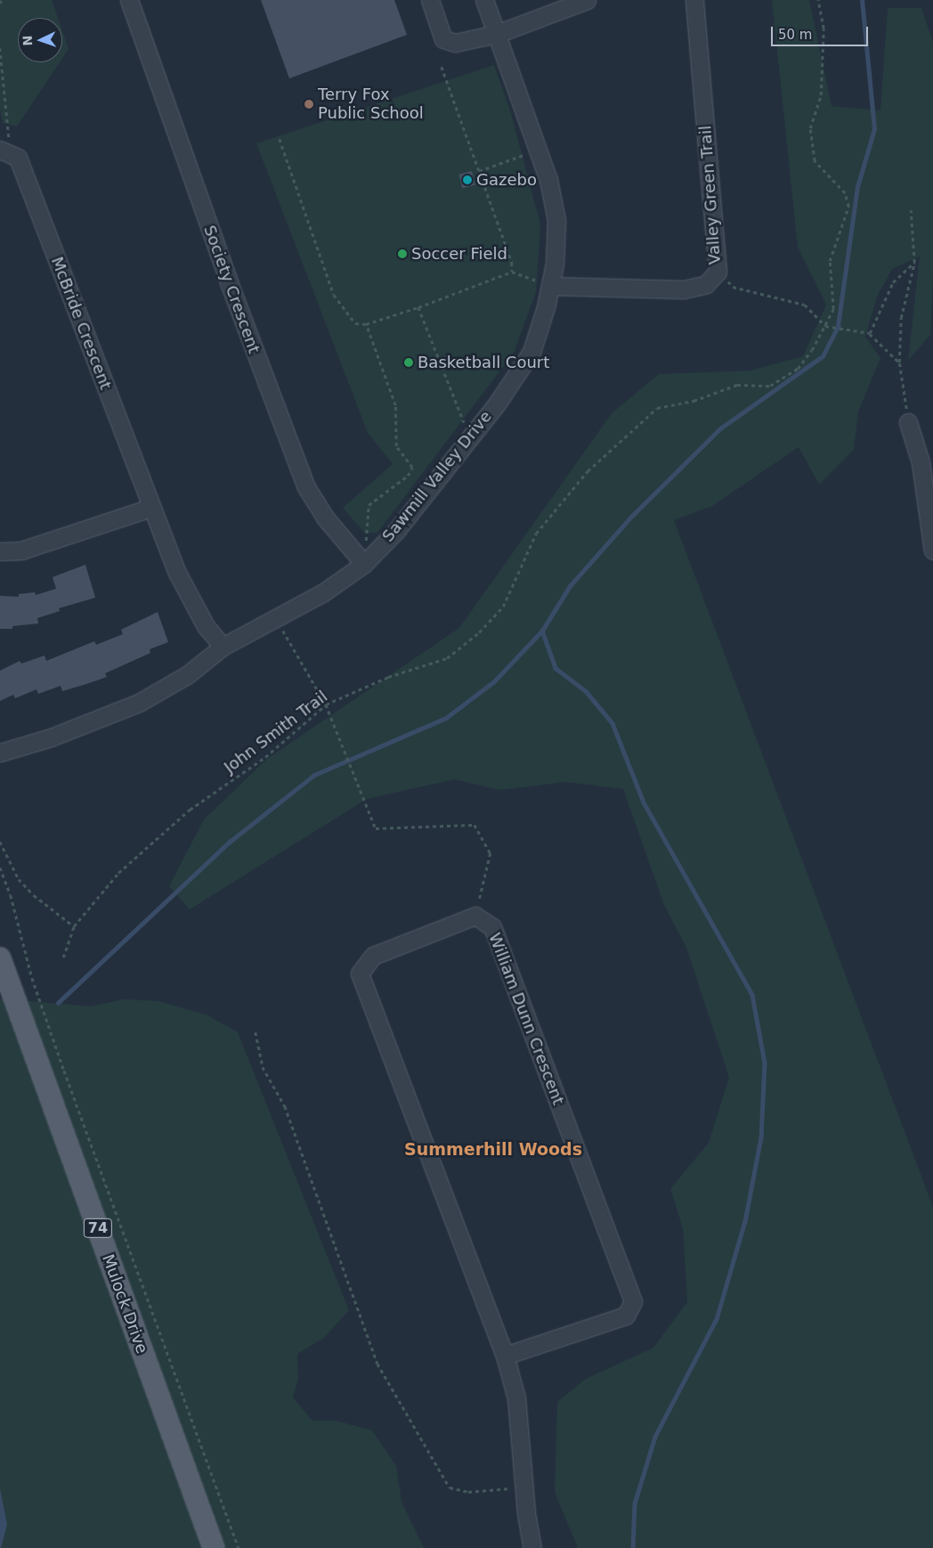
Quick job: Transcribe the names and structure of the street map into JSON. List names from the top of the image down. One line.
{"streets":{"main road":["74","Mulock Drive"],"street":["Valley Green Trail","Society Crescent","McBride Crescent","Sawmill Valley Drive","William Dunn Crescent"],"path":["John Smith Trail"]},"crossings":[["Valley Green Trail","Sawmill Valley Drive"],["Society Crescent","Sawmill Valley Drive"],["McBride Crescent","Sawmill Valley Drive"]],"districts":["Summerhill Woods"],"places":["Terry Fox Public School","Gazebo","Soccer Field","Basketball Court"],"scale_bar":"50 m","north":"left"}
